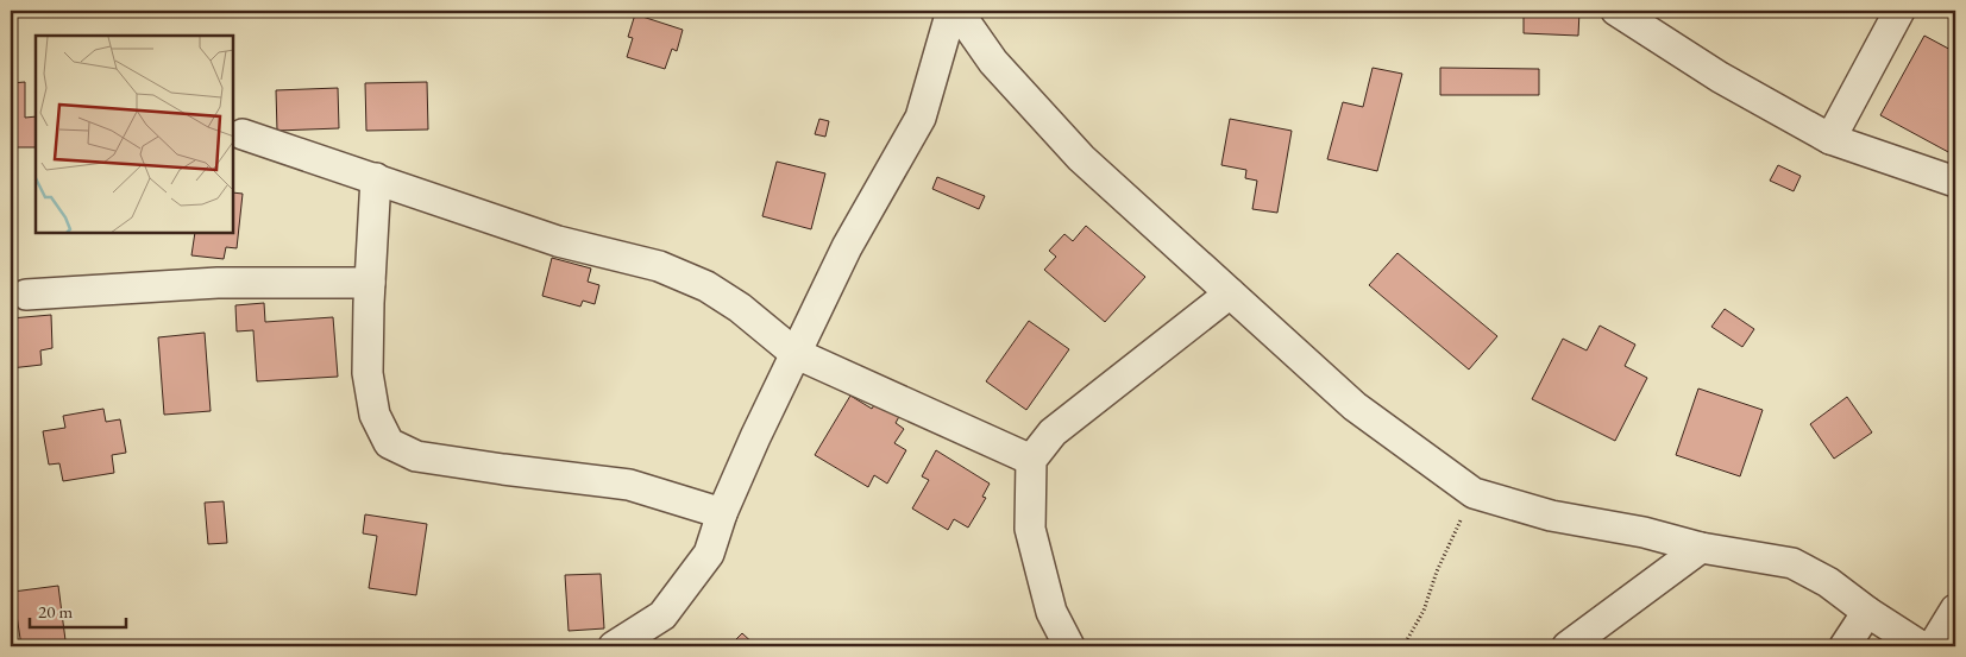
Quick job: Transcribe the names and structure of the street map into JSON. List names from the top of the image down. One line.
{"scale_bar":"20 m"}
